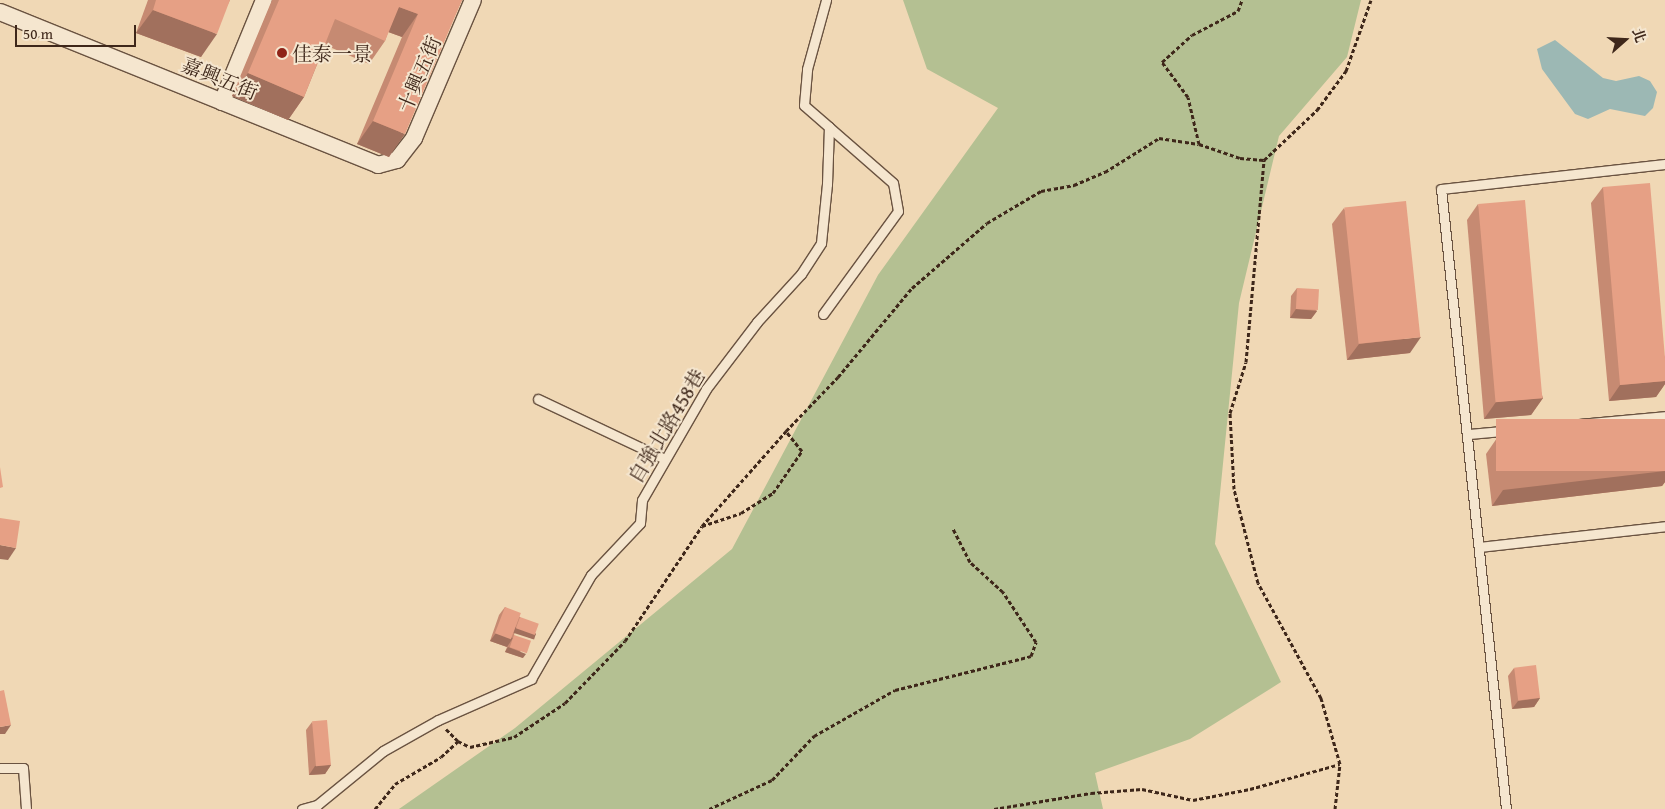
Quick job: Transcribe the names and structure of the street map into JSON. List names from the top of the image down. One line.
{"streets":{"street":["十興五街","嘉興五街"],"lane":["自強北路458巷"]},"crossings":[["十興五街","嘉興五街"]],"places":["佳泰一景"],"scale_bar":"50 m","north":"right"}
